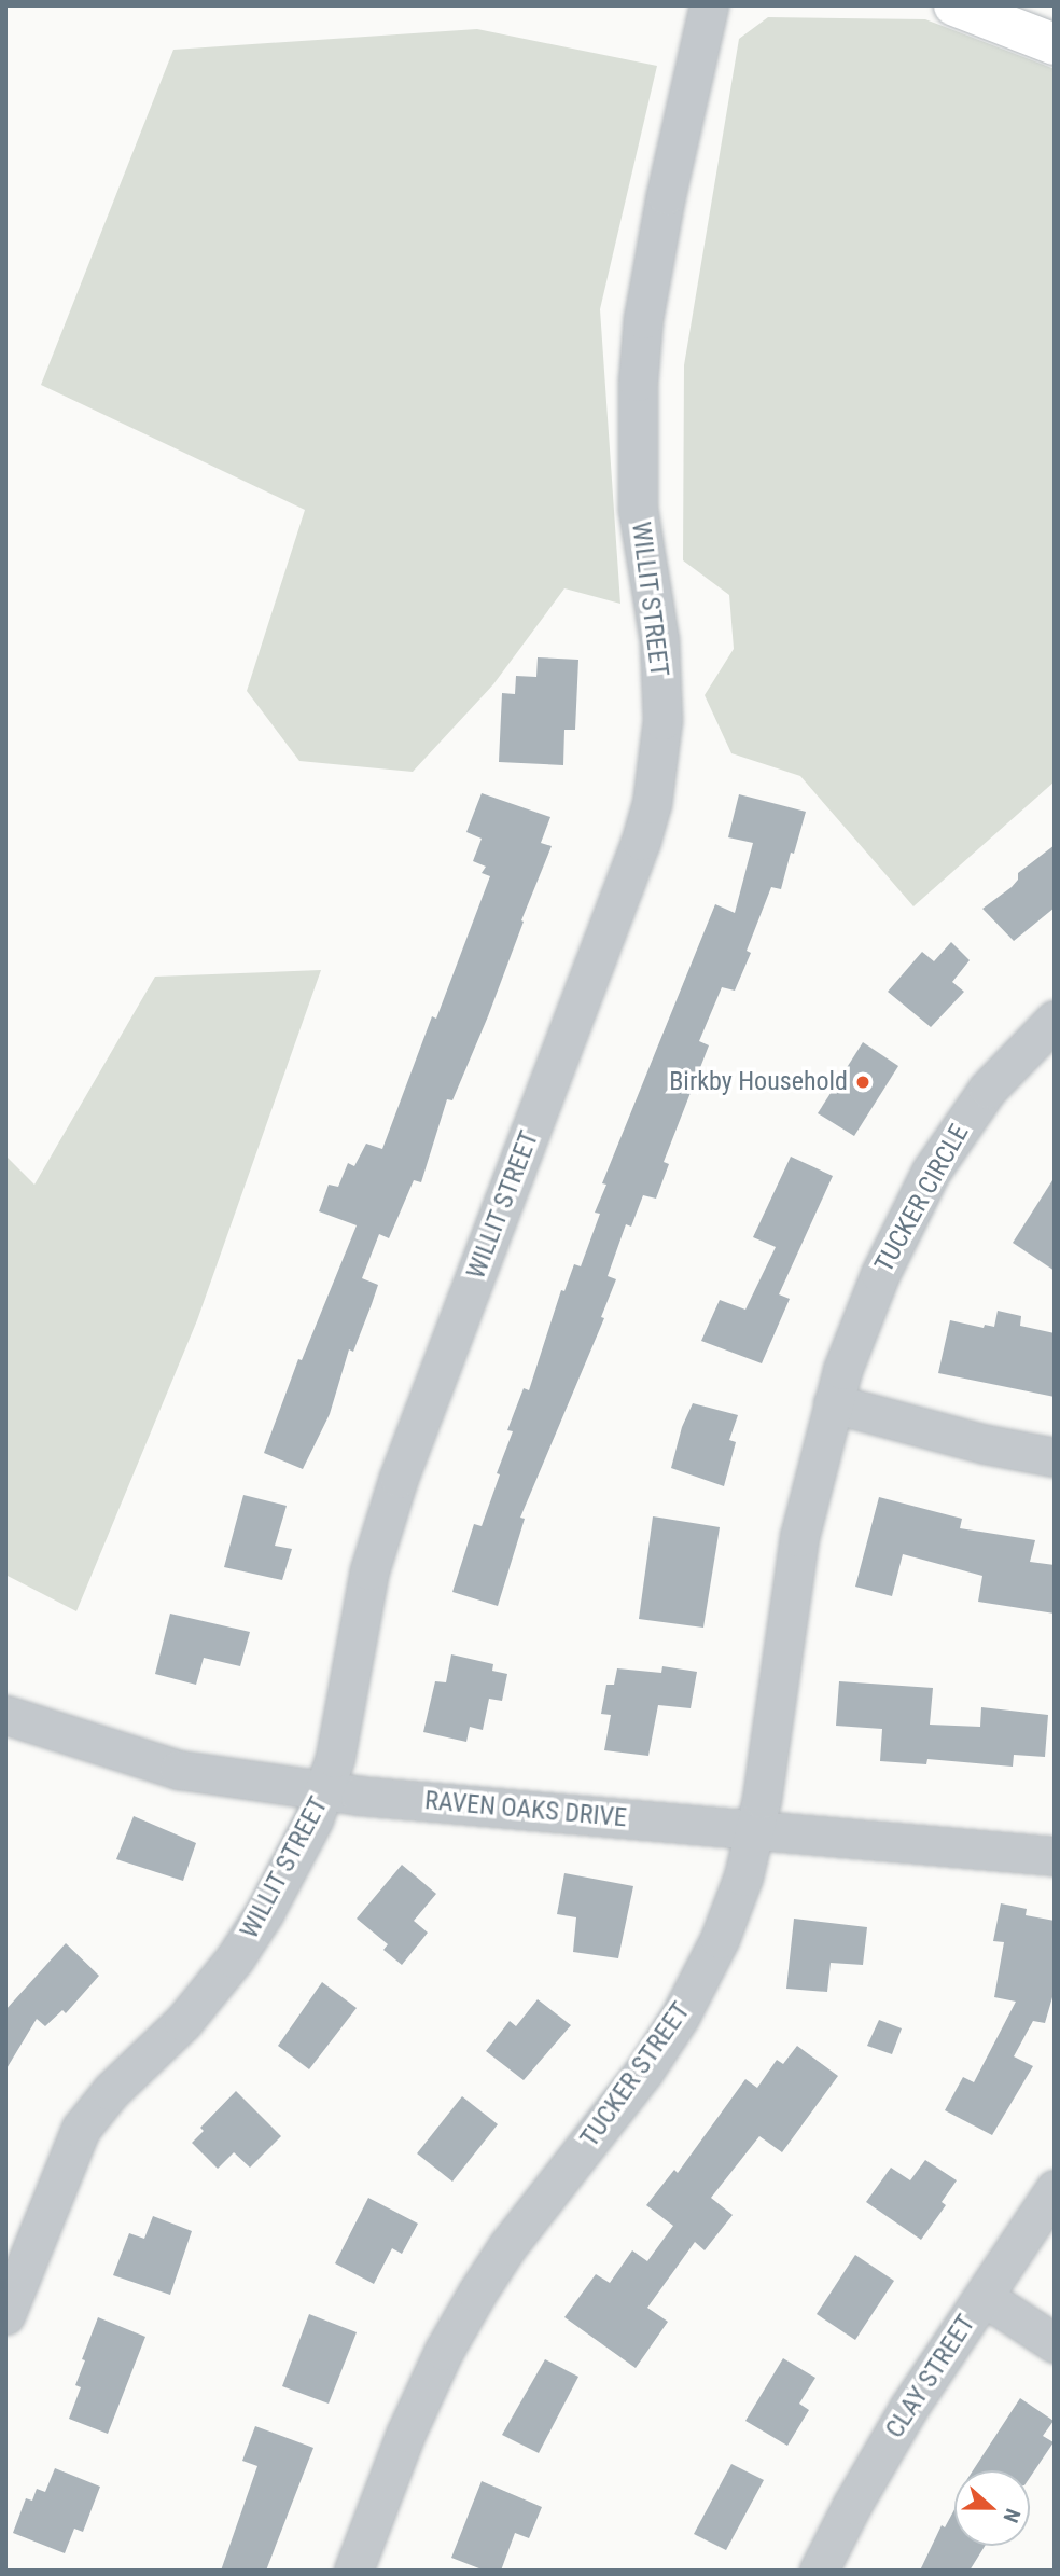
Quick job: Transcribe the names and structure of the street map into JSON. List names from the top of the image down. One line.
{"streets":{"street":["WILLIT STREET","TUCKER CIRCLE","RAVEN OAKS DRIVE","TUCKER STREET","CLAY STREET"]},"crossings":[["WILLIT STREET","RAVEN OAKS DRIVE"],["TUCKER CIRCLE","TUCKER STREET"],["RAVEN OAKS DRIVE","TUCKER STREET"]],"places":["Birkby Household"],"north":"right"}
